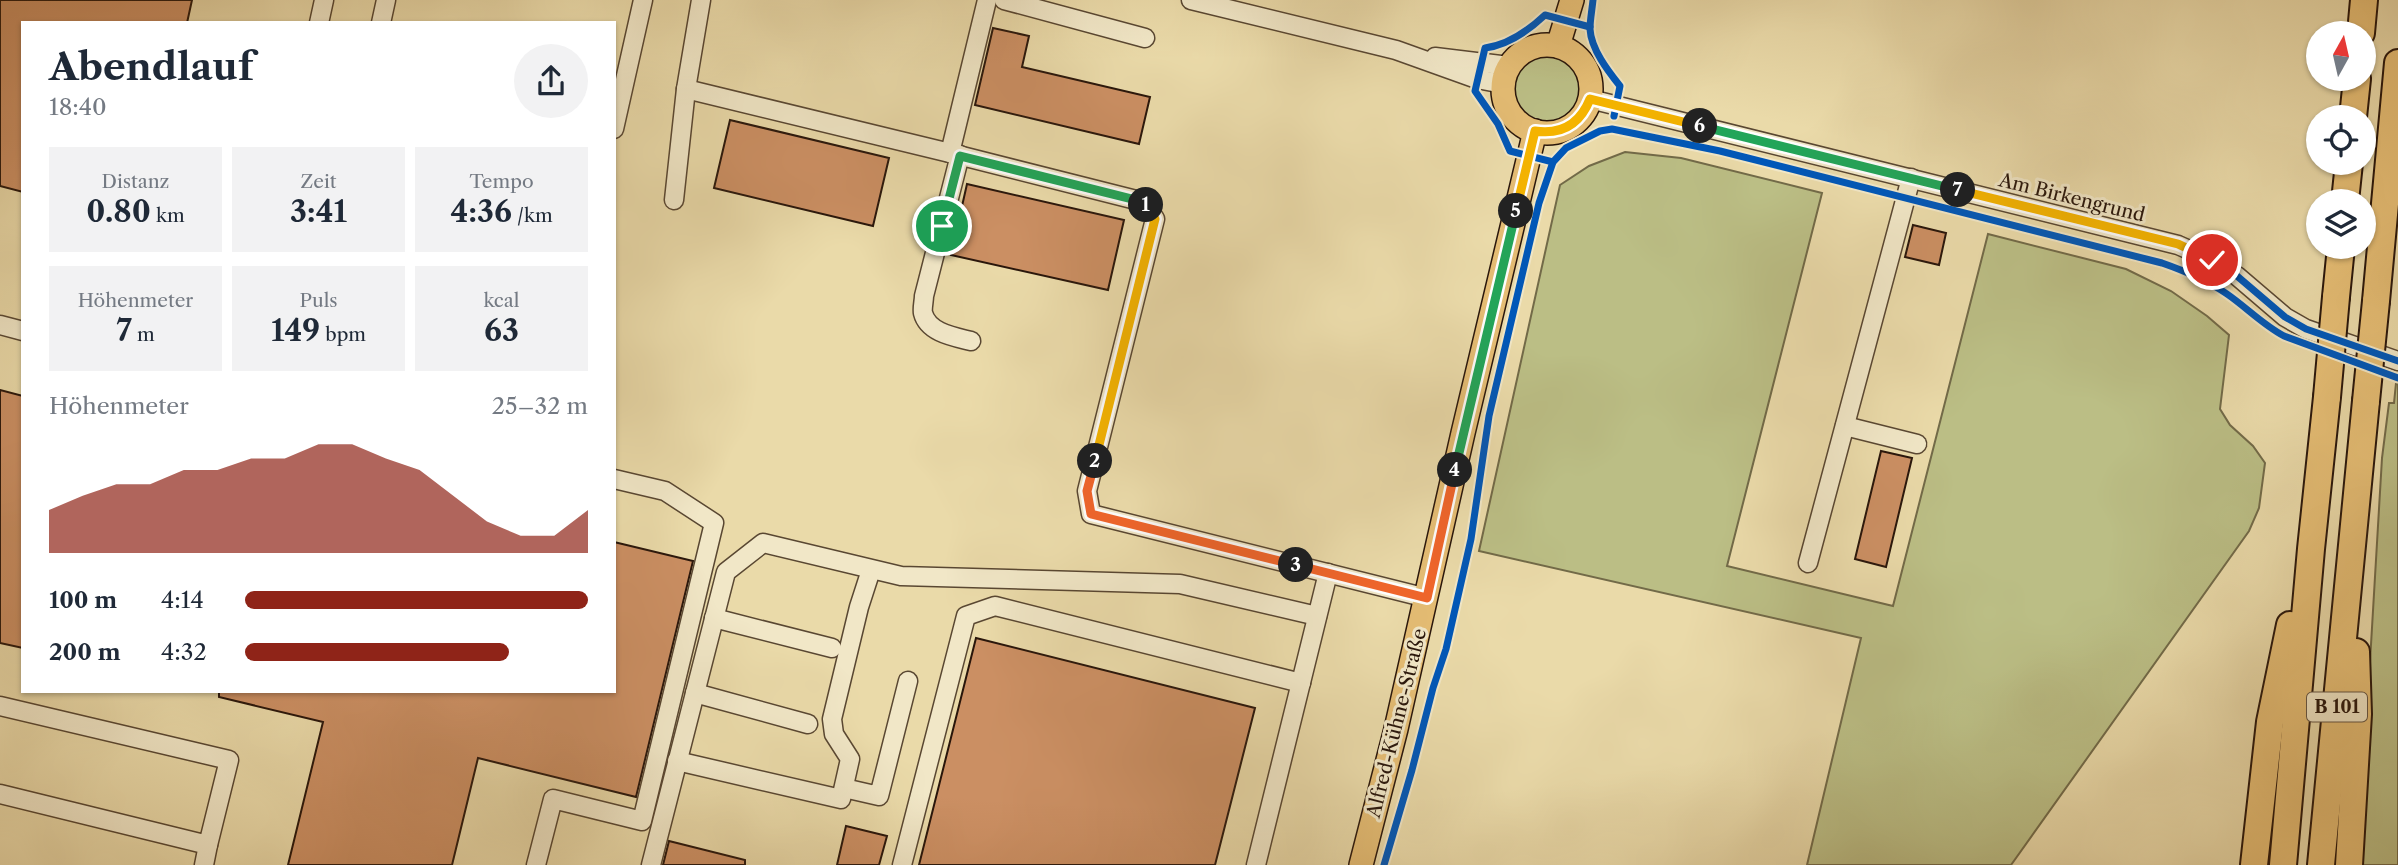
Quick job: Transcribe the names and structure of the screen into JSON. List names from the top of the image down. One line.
{"streets":{"highway":["B 101"],"main road":["Alfred-Kühne-Straße"],"street":["Am Birkengrund"]},"crossings":[["Am Birkengrund","Alfred-Kühne-Straße"]],"north":"top","page":{"heading":["Abendlauf","18:40"],"pins":["6","7","1","5","2","4","3"],"stats":[["Distanz","0.80 km"],["Zeit","3:41"],["Tempo","4:36 /km"],["Höhenmeter","7 m"],["Puls","149 bpm"],["kcal","63"]],"chart":["Höhenmeter","25–32 m"],"list":[{"name":"100 m","note":"4:14"},{"name":"200 m","note":"4:32"}]}}
